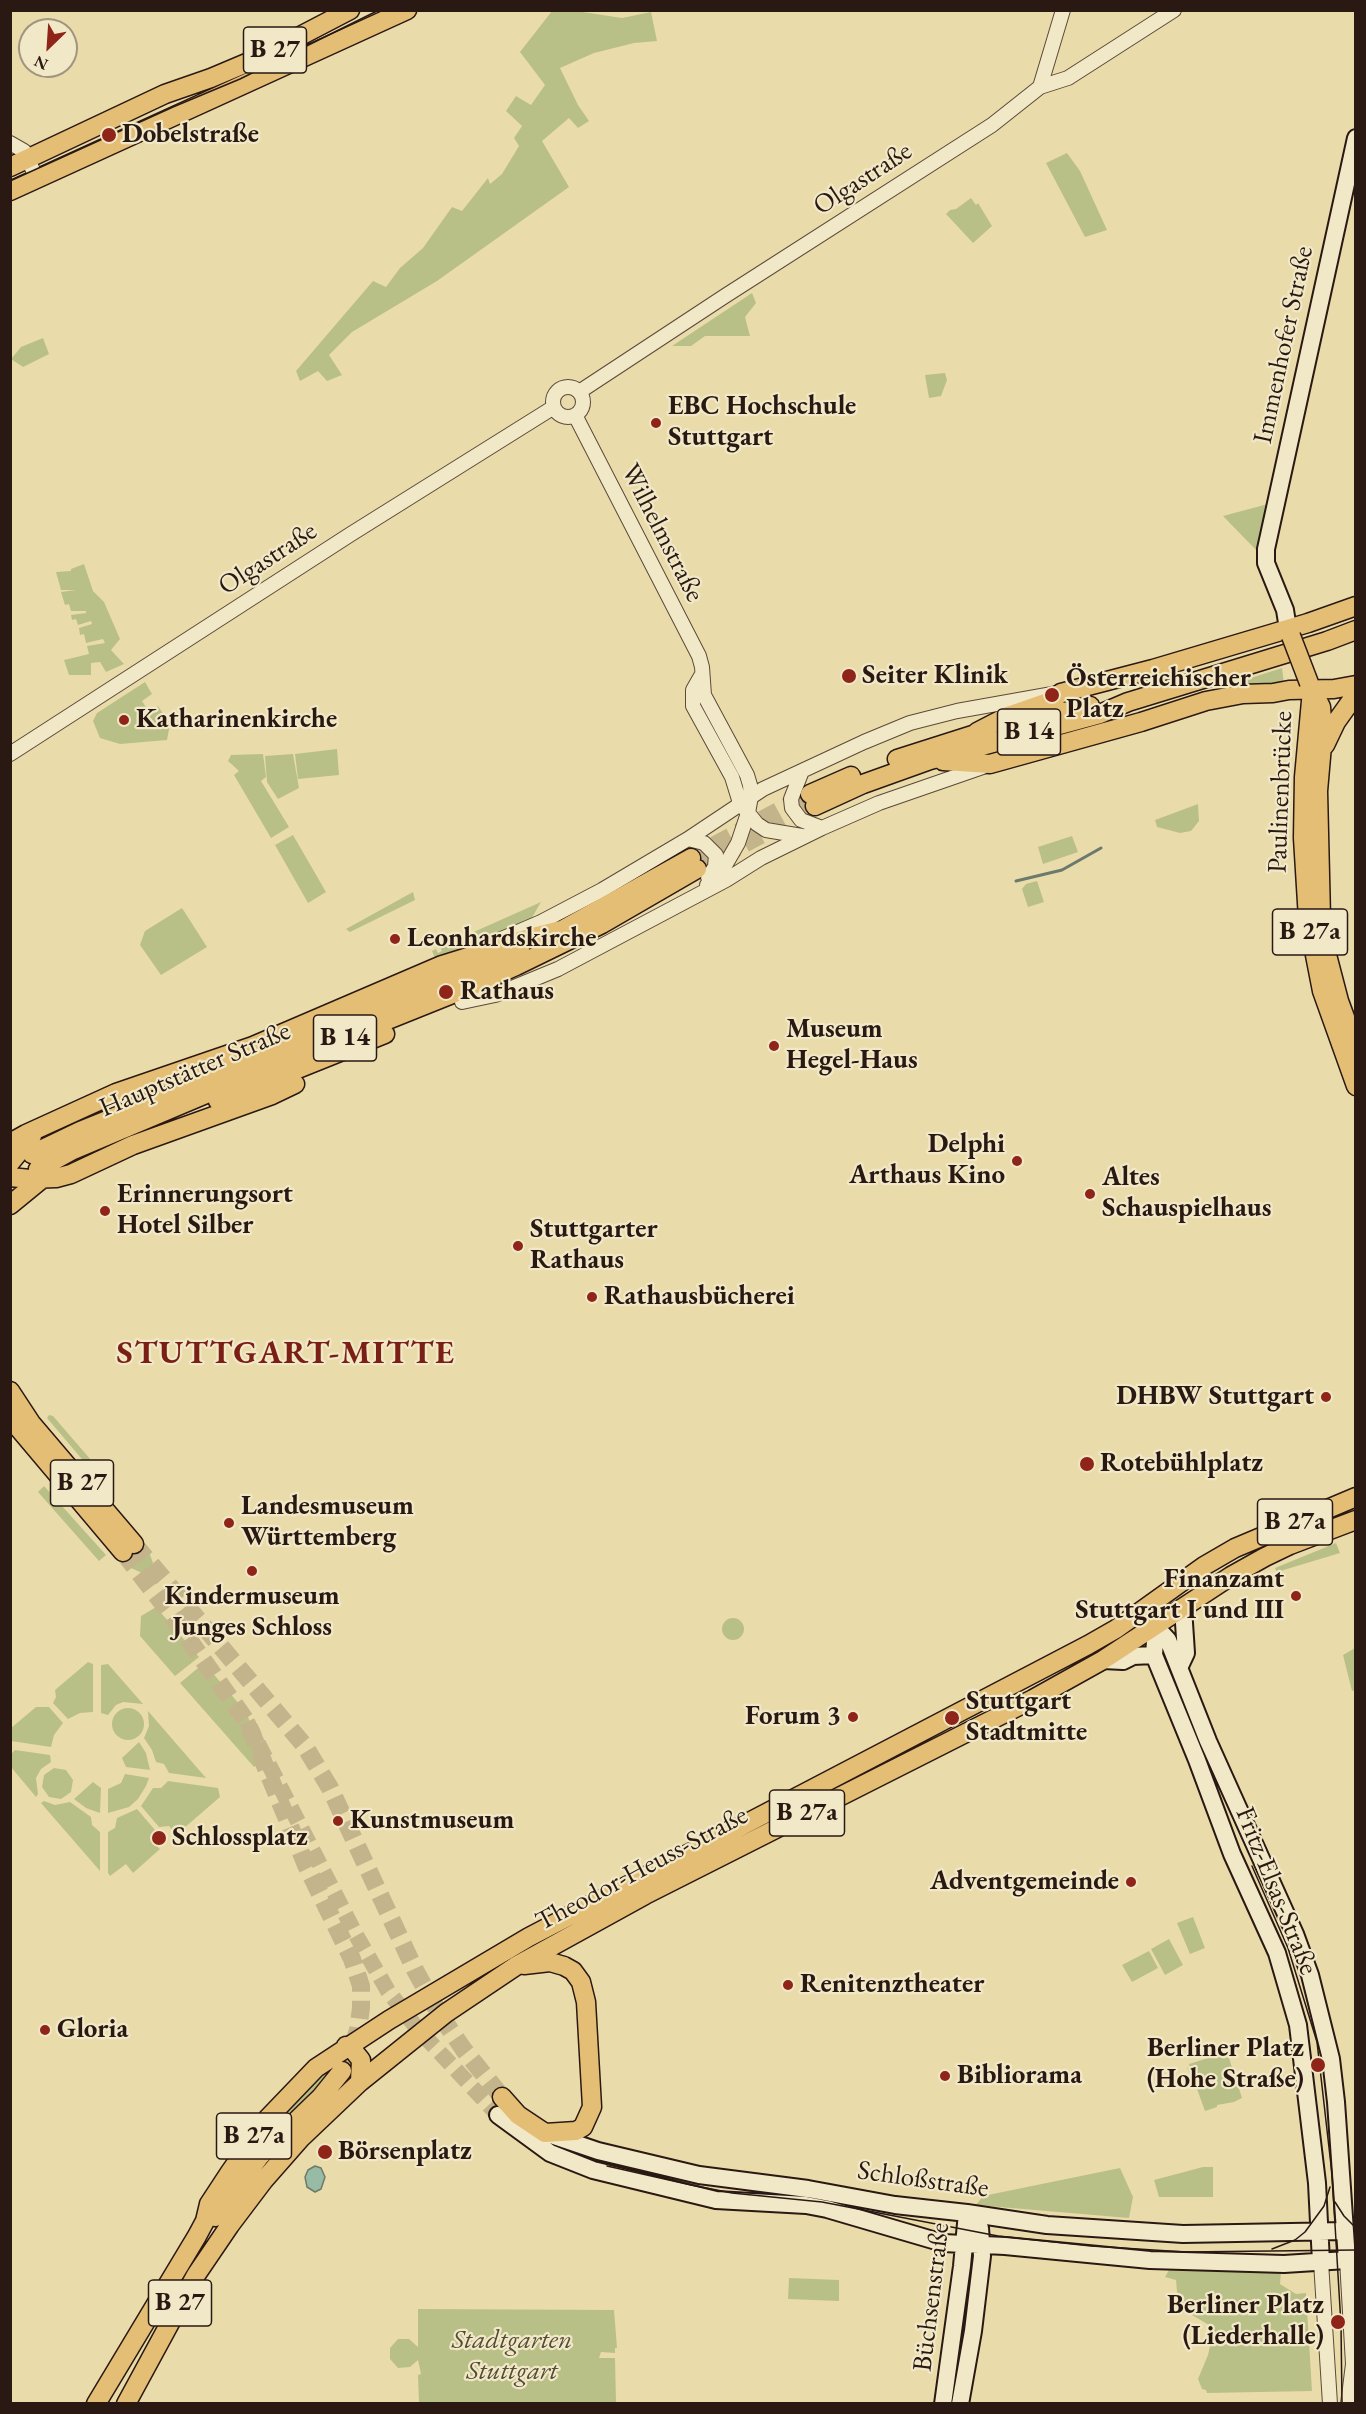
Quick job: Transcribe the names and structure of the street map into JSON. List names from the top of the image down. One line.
{"streets":{"main road":["B 27","Immenhofer Straße","B 14","Paulinenbrücke","B 27a","Hauptstätter Straße","Theodor-Heuss-Straße","Fritz-Elsas-Straße","Schloßstraße","Büchsenstraße"],"street":["Olgastraße","Wilhelmstraße"]},"crossings":[["B 27","B 27a"],["B 27","Theodor-Heuss-Straße"],["B 27","Schloßstraße"],["Olgastraße","Wilhelmstraße"],["B 14","Hauptstätter Straße"],["Paulinenbrücke","B 27a"],["B 27a","Theodor-Heuss-Straße"],["B 27a","Fritz-Elsas-Straße"],["Theodor-Heuss-Straße","Fritz-Elsas-Straße"],["Fritz-Elsas-Straße","Schloßstraße"],["Schloßstraße","Büchsenstraße"]],"districts":["STUTTGART-MITTE"],"parks":["Stadtgarten Stuttgart"],"places":["Dobelstraße","EBC Hochschule Stuttgart","Seiter Klinik","Österreichischer Platz","Katharinenkirche","Leonhardskirche","Rathaus","Museum Hegel-Haus","Delphi Arthaus Kino","Altes Schauspielhaus","Erinnerungsort Hotel Silber","Stuttgarter Rathaus","Rathausbücherei","DHBW Stuttgart","Rotebühlplatz","Landesmuseum Württemberg","Kindermuseum Junges Schloss","Finanzamt Stuttgart I und III","Forum 3","Stuttgart Stadtmitte","Kunstmuseum","Schlossplatz","Adventgemeinde","Renitenztheater","Gloria","Berliner Platz (Hohe Straße)","Bibliorama","Börsenplatz","Berliner Platz (Liederhalle)"],"north":"bottom left"}
